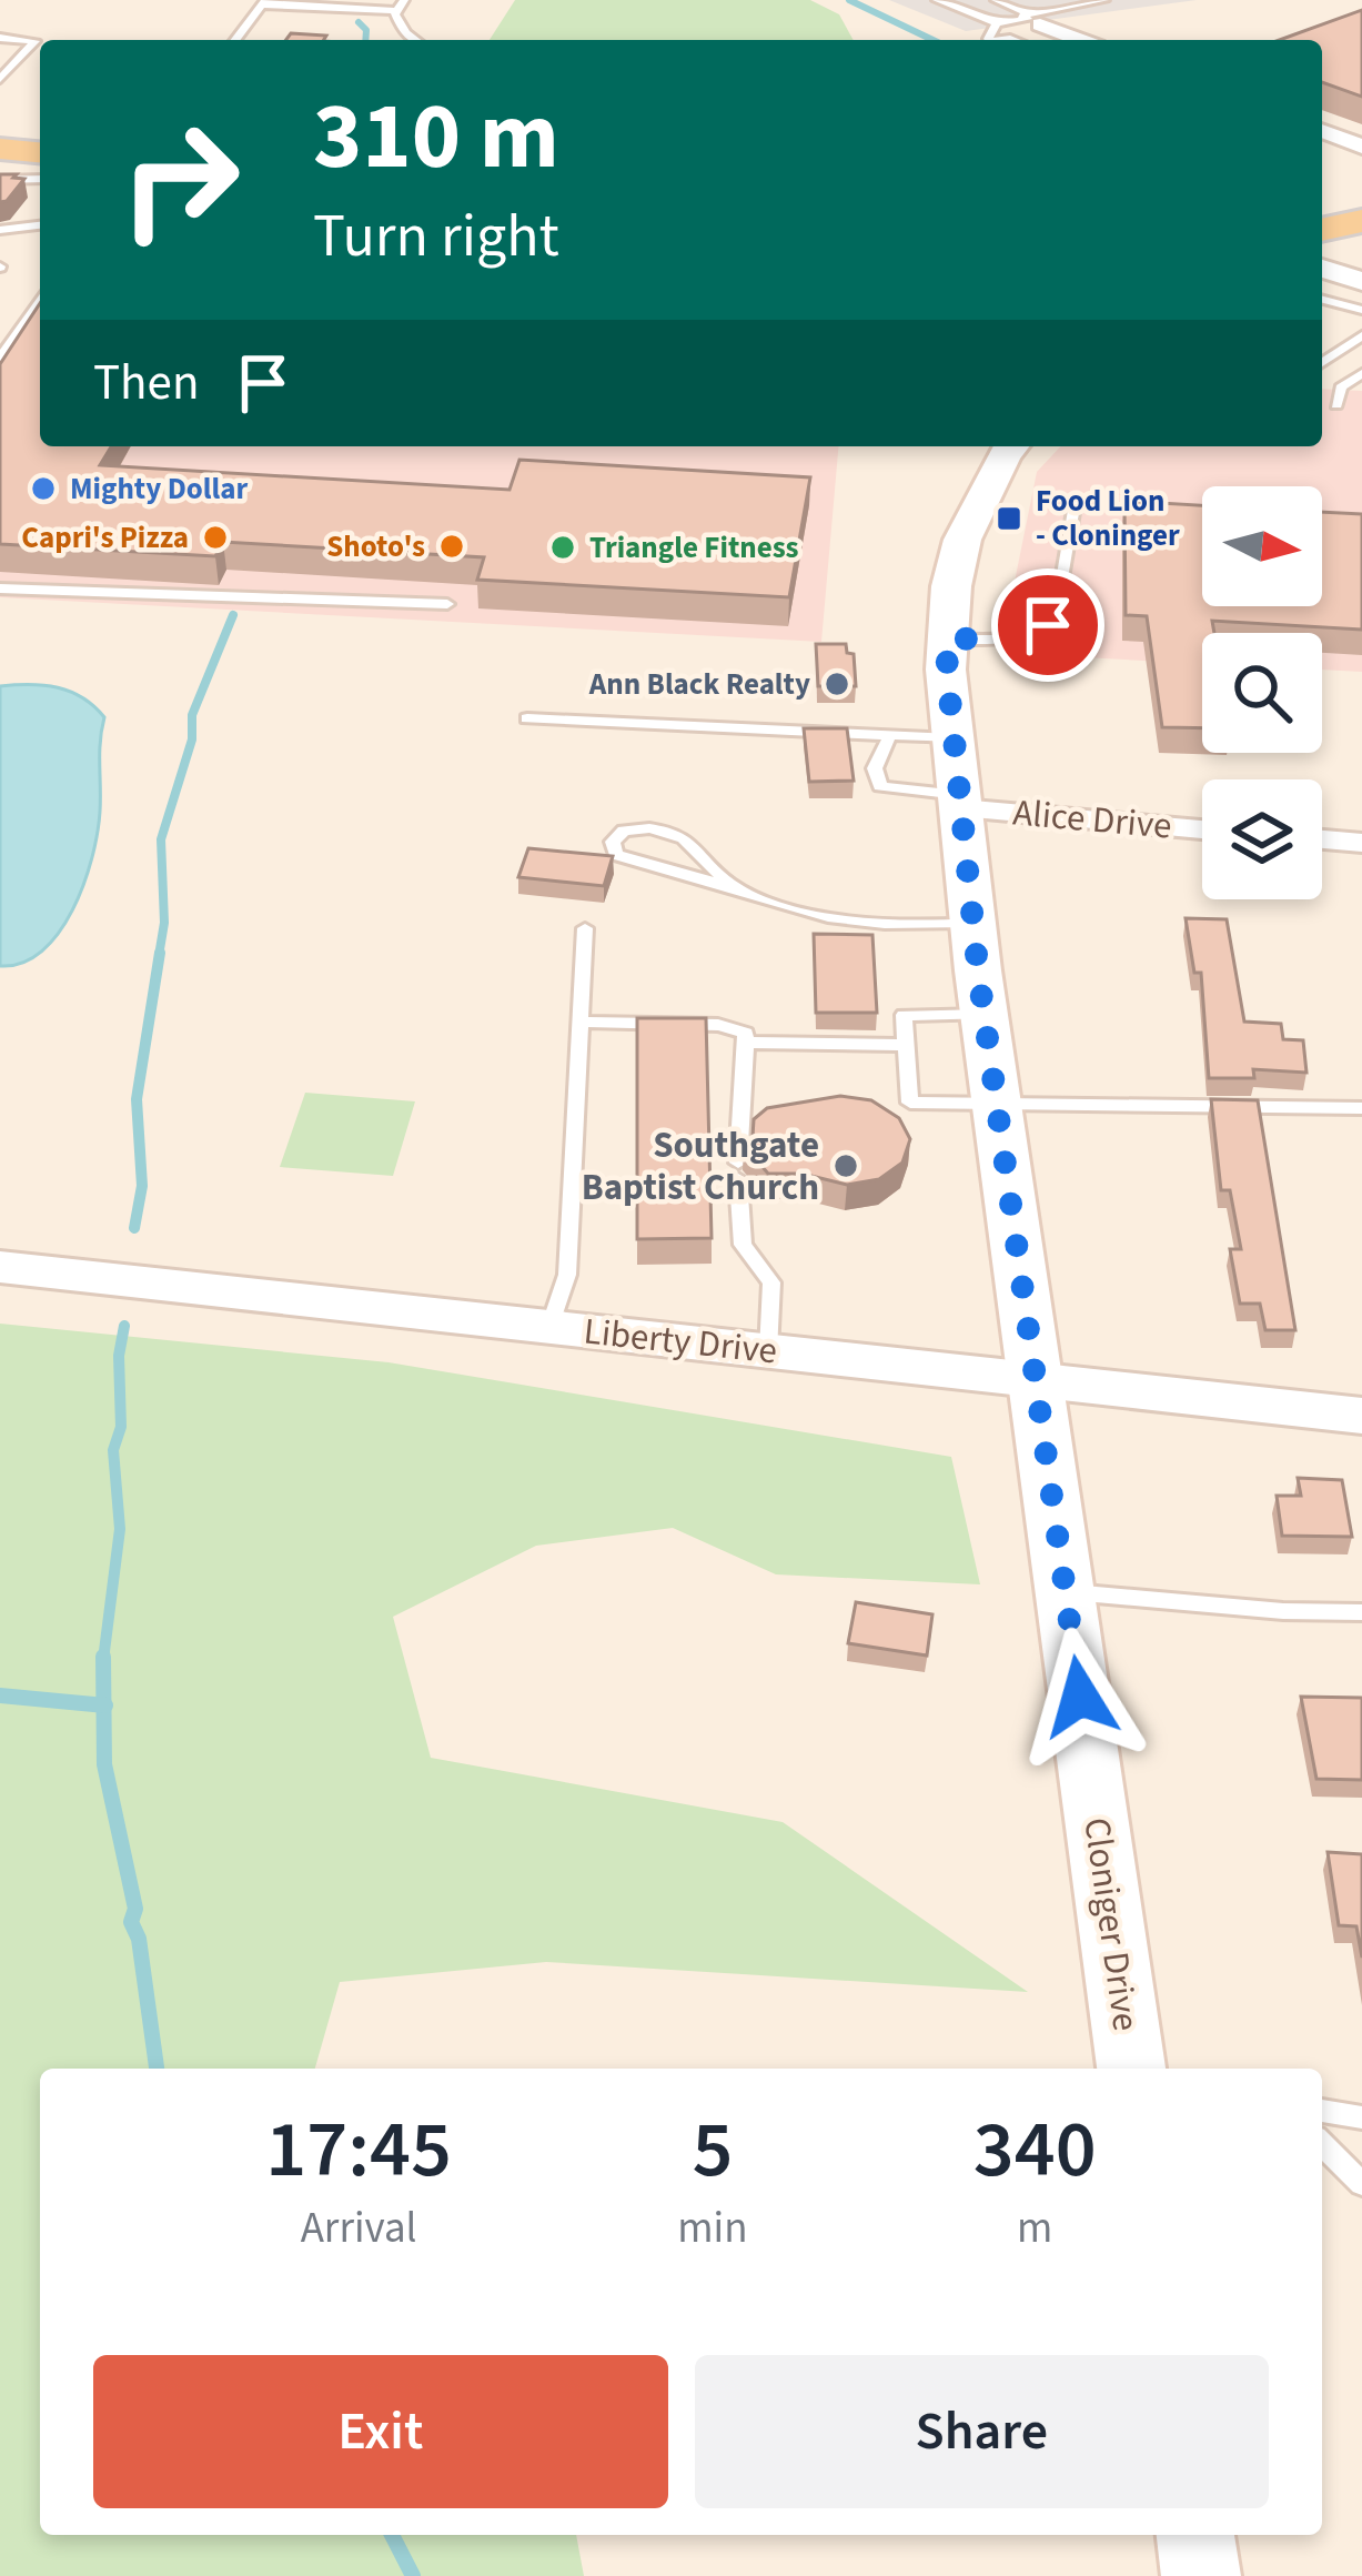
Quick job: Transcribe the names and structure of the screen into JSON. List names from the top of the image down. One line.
{"streets":{"main road":["Cloniger Drive"],"street":["Alice Drive","Liberty Drive"]},"crossings":[["Alice Drive","Cloniger Drive"],["Liberty Drive","Cloniger Drive"]],"places":{"other":["Mighty Dollar","Capri's Pizza","Shoto's","Triangle Fitness","Ann Black Realty","Southgate Baptist Church"],"transit":["Food Lion - Cloninger"]},"north":"right","page":{"turn":["310 m","Turn right"],"then":"Then","eta":["17:45","Arrival","5","min","340","m"],"buttons":["Exit","Share"]}}
